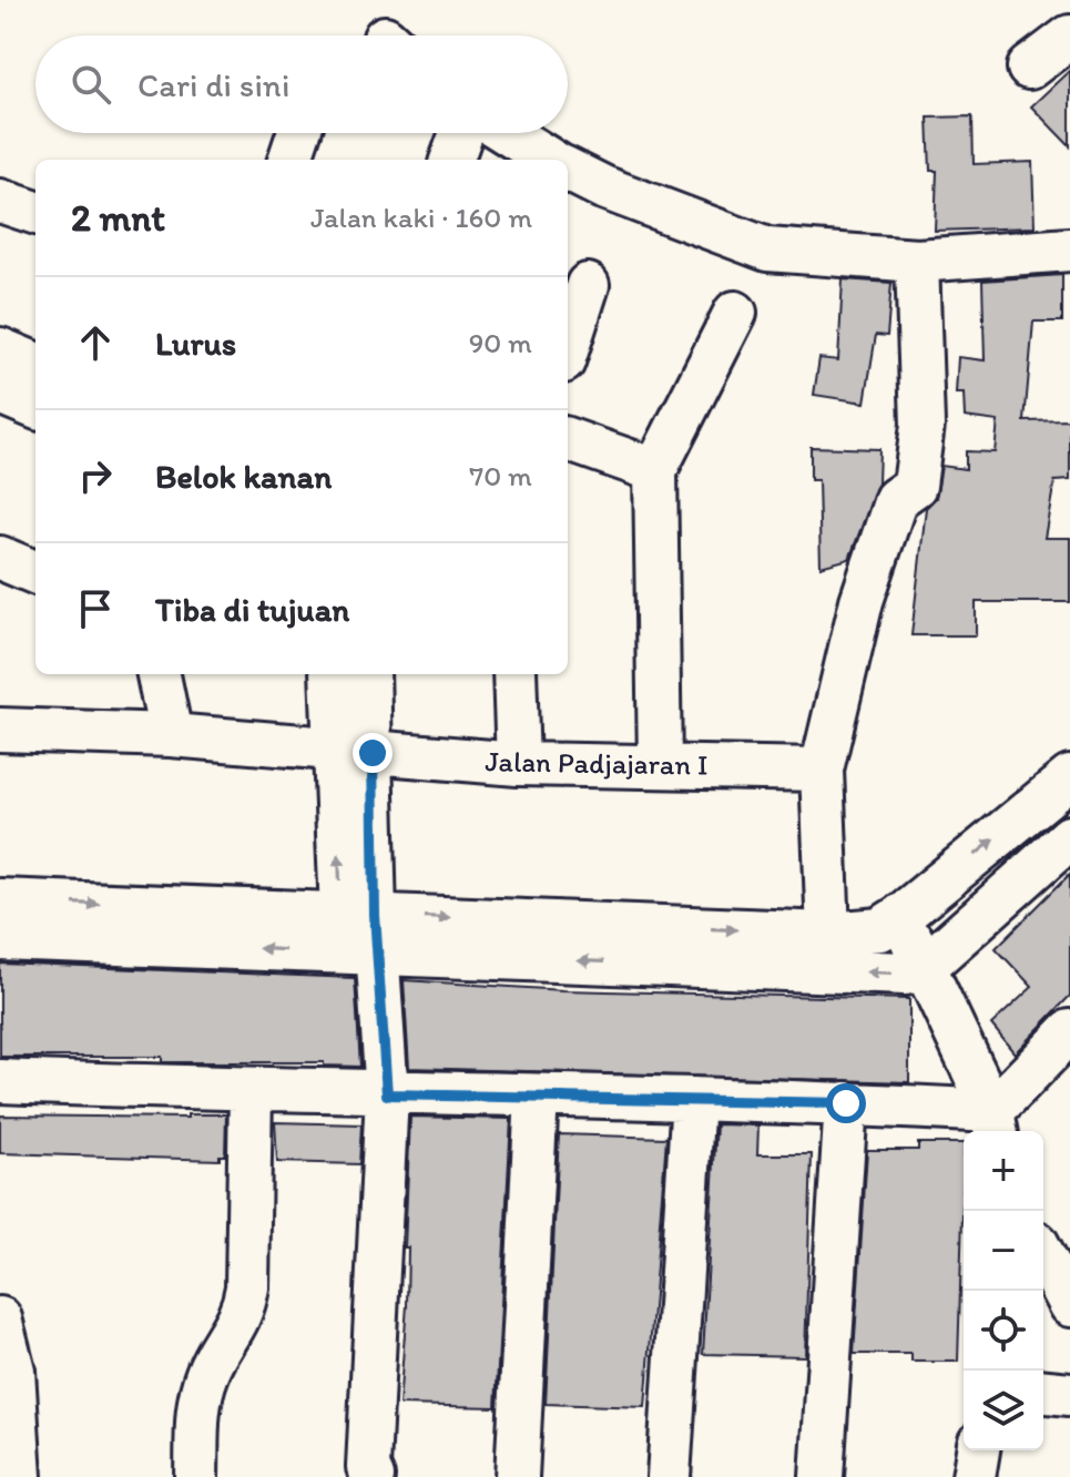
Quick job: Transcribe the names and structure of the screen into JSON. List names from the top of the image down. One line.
{"streets":{"street":["Jalan Padjajaran I"]},"page":{"search":"Cari di sini","heading":["2 mnt","Jalan kaki · 160 m"],"list":[["Lurus","90 m"],["Belok kanan","70 m"],"Tiba di tujuan"],"map_buttons":["+","−"]}}
